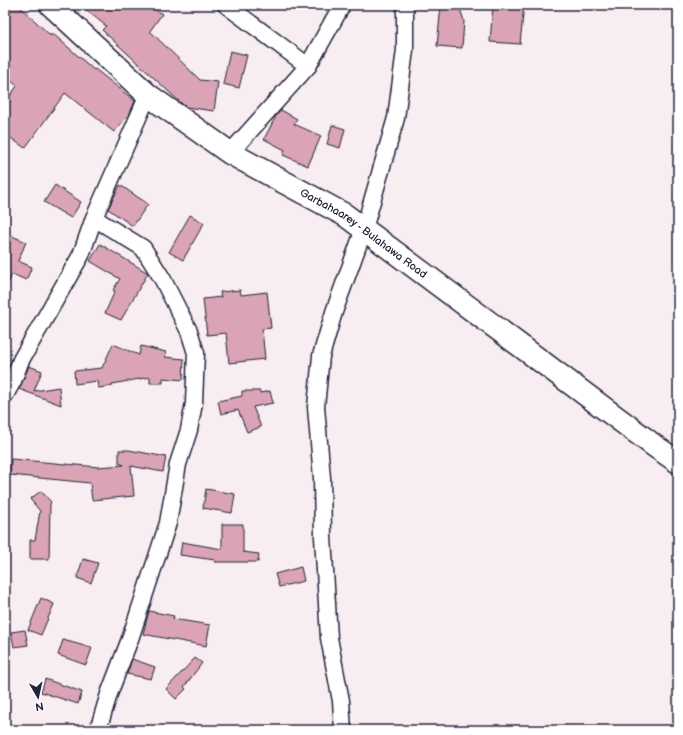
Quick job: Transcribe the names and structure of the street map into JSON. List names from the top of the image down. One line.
{"streets":{"main road":["Garbahaarey - Bulahawa Road"]},"north":"bottom"}
